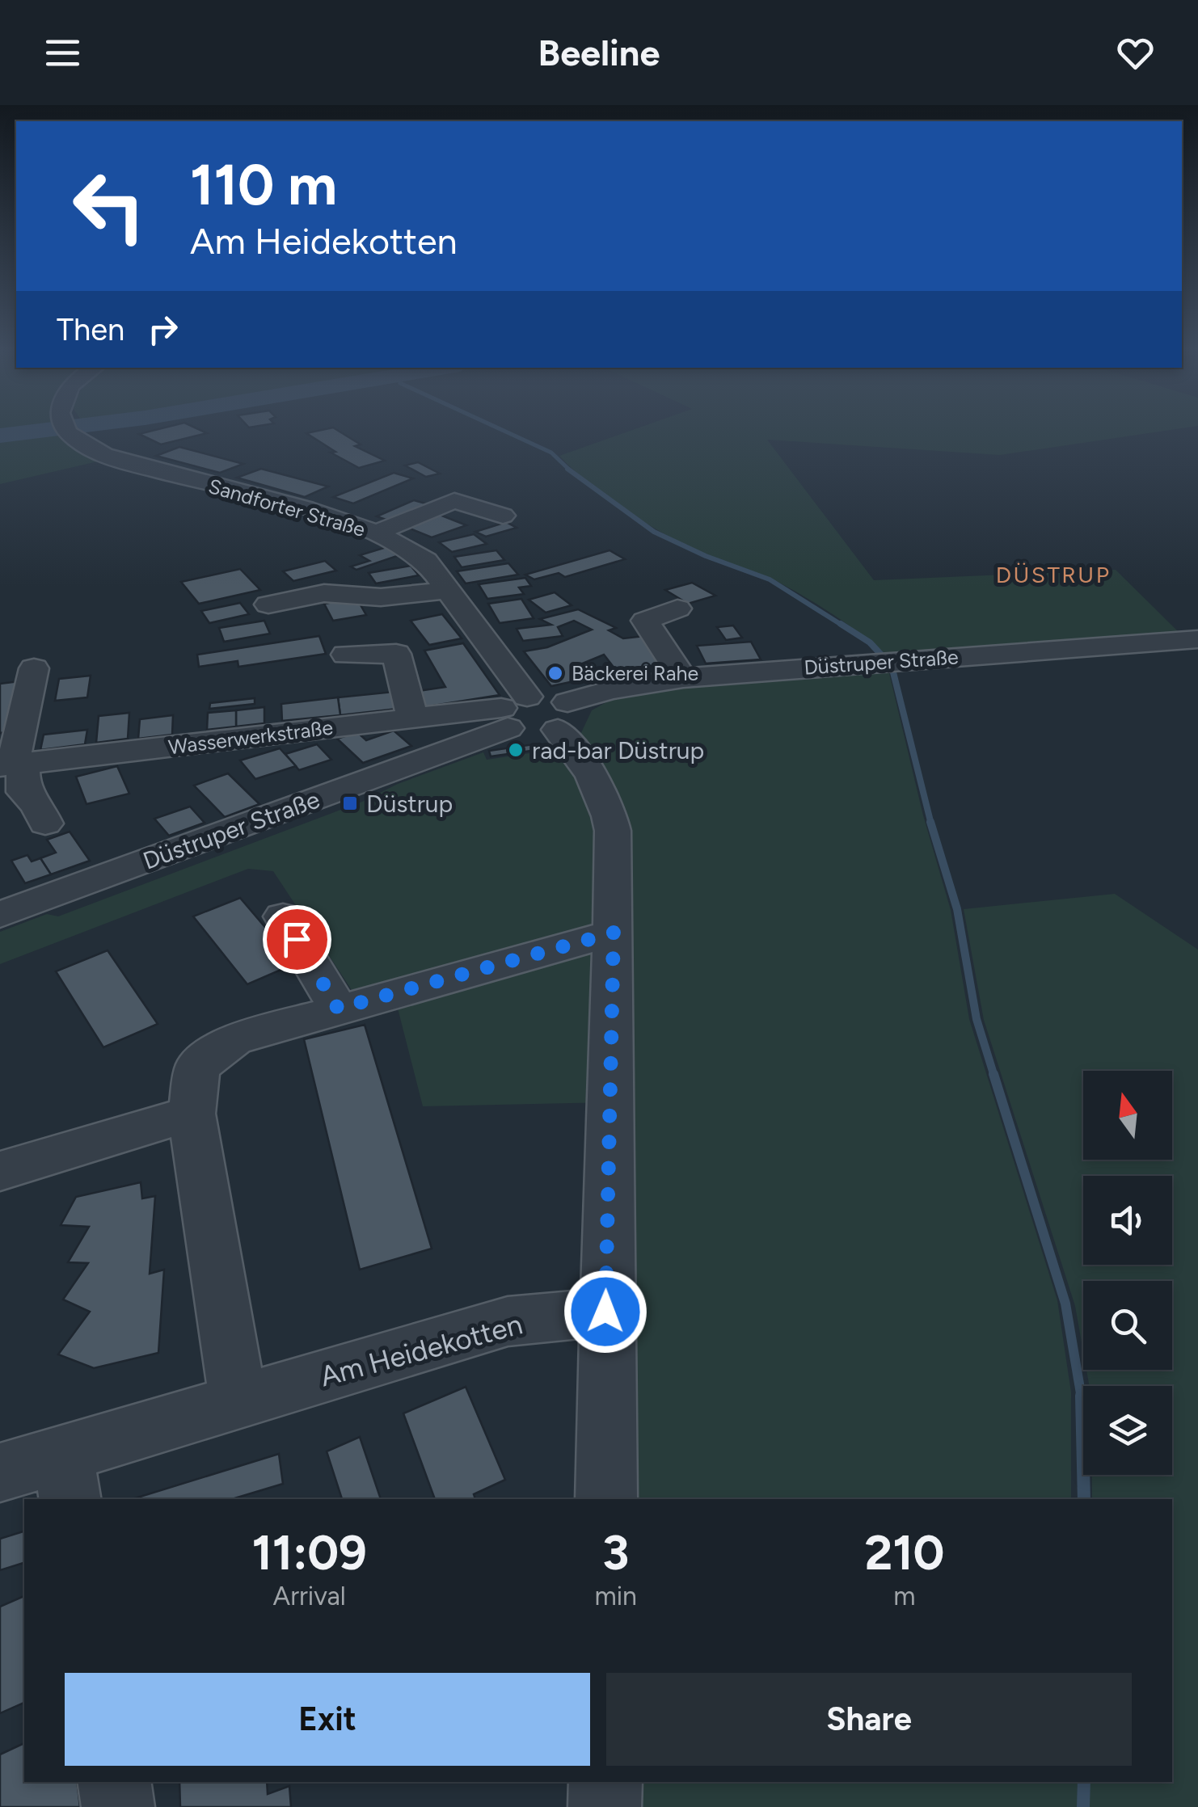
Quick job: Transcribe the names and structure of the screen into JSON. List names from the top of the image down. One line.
{"streets":{"street":["Sandforter Straße","Düstruper Straße","Wasserwerkstraße","Am Heidekotten"]},"crossings":[["Sandforter Straße","Düstruper Straße"],["Sandforter Straße","Wasserwerkstraße"],["Düstruper Straße","Wasserwerkstraße"]],"districts":["DÜSTRUP"],"places":{"other":["Bäckerei Rahe","rad-bar Düstrup"],"transit":["Düstrup"]},"north":"top","page":{"header":"Beeline","turn":["110 m","Am Heidekotten"],"then":"Then","eta":["11:09","Arrival","3","min","210","m"],"buttons":["Exit","Share"]}}
